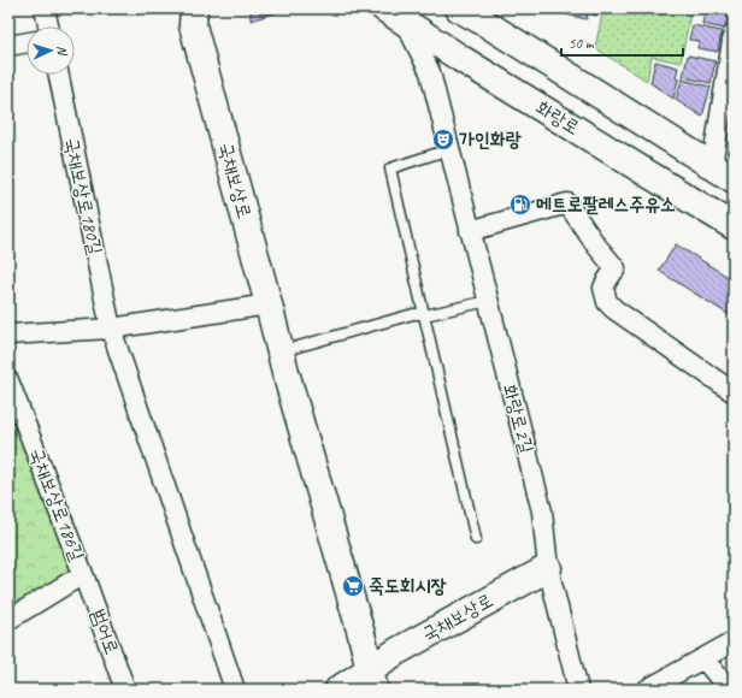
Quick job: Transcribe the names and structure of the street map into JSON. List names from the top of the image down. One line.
{"streets":{"main road":["화랑로","국채보상로"],"street":["국채보상로180길","화랑로2길","국채보상로186길","범어로"]},"crossings":[["화랑로","화랑로2길"],["국채보상로","화랑로2길"],["국채보상로186길","범어로"]],"places":{"theatre":["가인화랑"],"fuel station":["메트로팔레스주유소"],"supermarket":["죽도회시장"]},"scale_bar":"50 m","north":"right"}
